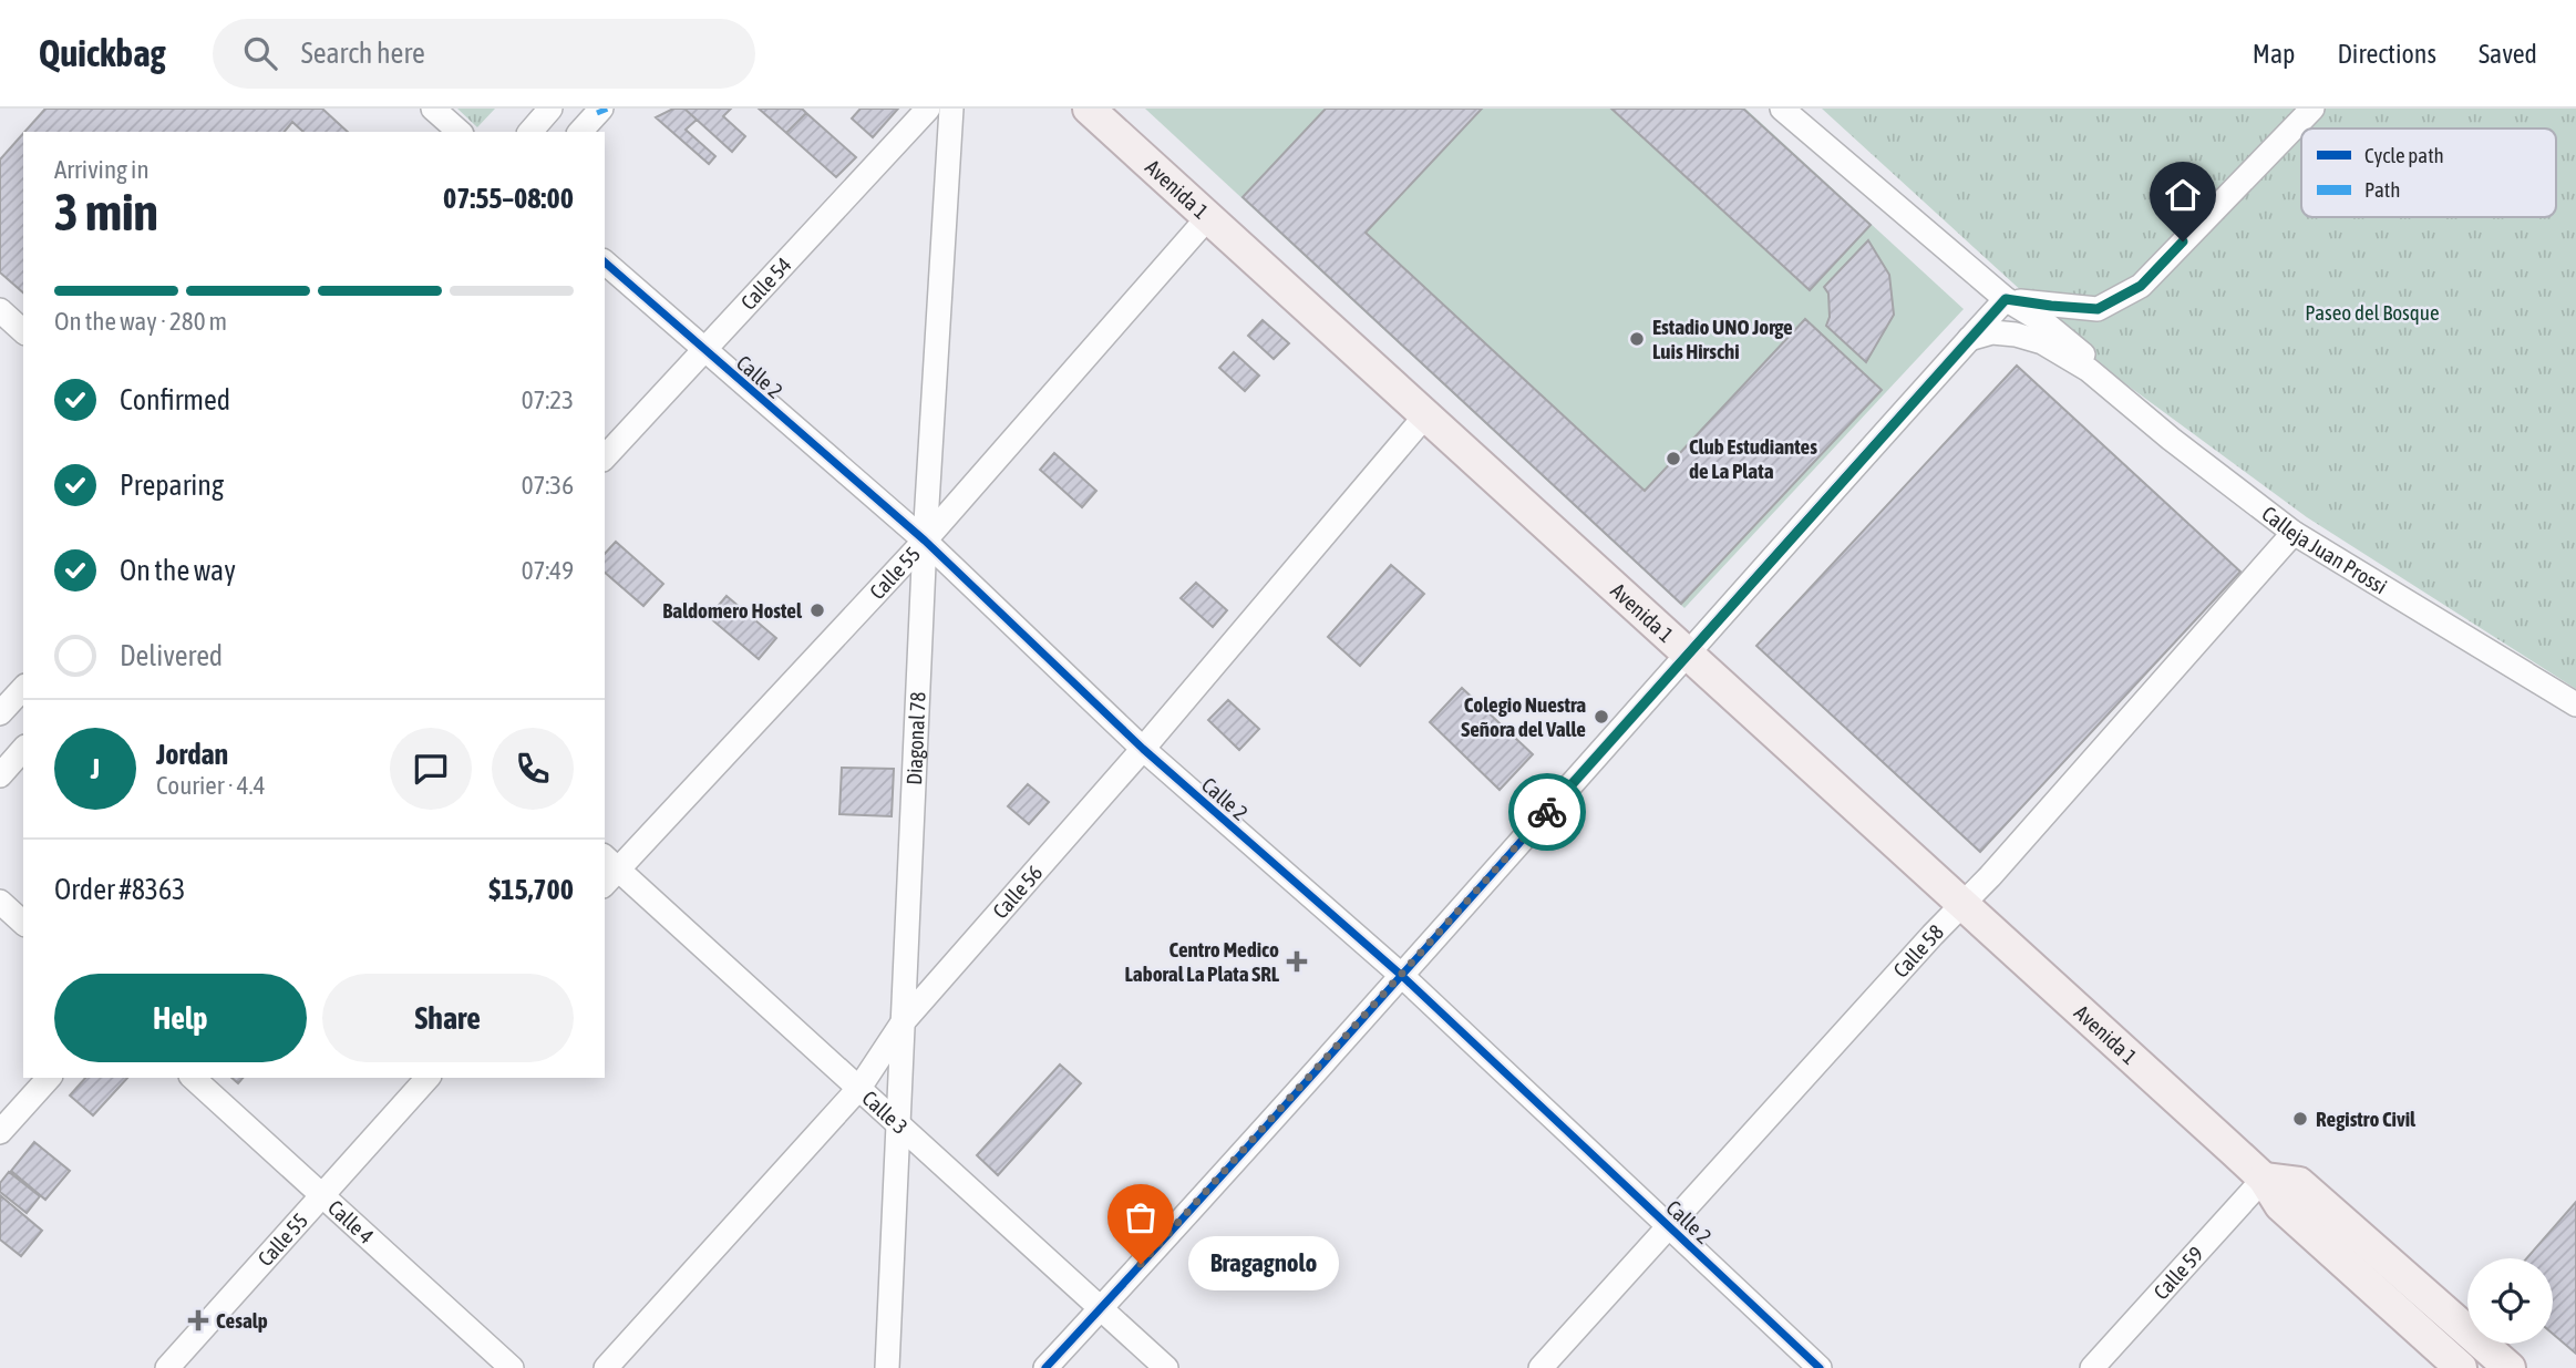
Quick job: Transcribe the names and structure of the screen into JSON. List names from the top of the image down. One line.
{"streets":{"main road":["Avenida 1"],"street":["Calle 54","Calle 2","Calleja Juan Prossi","Calle 55","Diagonal 78","Calle 56","Calle 58","Calle 3","Calle 4","Calle 59"]},"crossings":[["Avenida 1","Calle 55"],["Avenida 1","Calle 56"],["Avenida 1","Calle 58"],["Avenida 1","Calle 59"],["Calle 54","Calle 2"],["Calle 2","Calle 55"],["Calle 2","Diagonal 78"],["Calle 2","Calle 56"],["Calle 2","Calle 58"],["Calleja Juan Prossi","Calle 58"],["Calle 55","Diagonal 78"],["Calle 55","Calle 3"],["Calle 55","Calle 4"],["Diagonal 78","Calle 56"],["Diagonal 78","Calle 3"],["Calle 56","Calle 3"]],"parks":["Paseo del Bosque"],"places":{"other":["Estadio UNO Jorge Luis Hirschi","Club Estudiantes de La Plata","Baldomero Hostel","Colegio Nuestra Señora del Valle","Registro Civil","Bragagnolo"],"health":["Centro Medico Laboral La Plata SRL","Cesalp"]},"legend":["Cycle path","Path"],"page":{"header":"Quickbag","search":"Search here","nav":["Map","Directions","Saved"],"heading":["3 min","Arriving in","07:55–08:00"],"panel":["Jordan","Courier · 4.4","Order #8363","$15,700"],"bar":"On the way · 280 m","list":[["Confirmed","07:23"],["Preparing","07:36"],["On the way","07:49"],"Delivered"],"round":"J","buttons":["Help","Share"],"bubble":"Bragagnolo"}}
